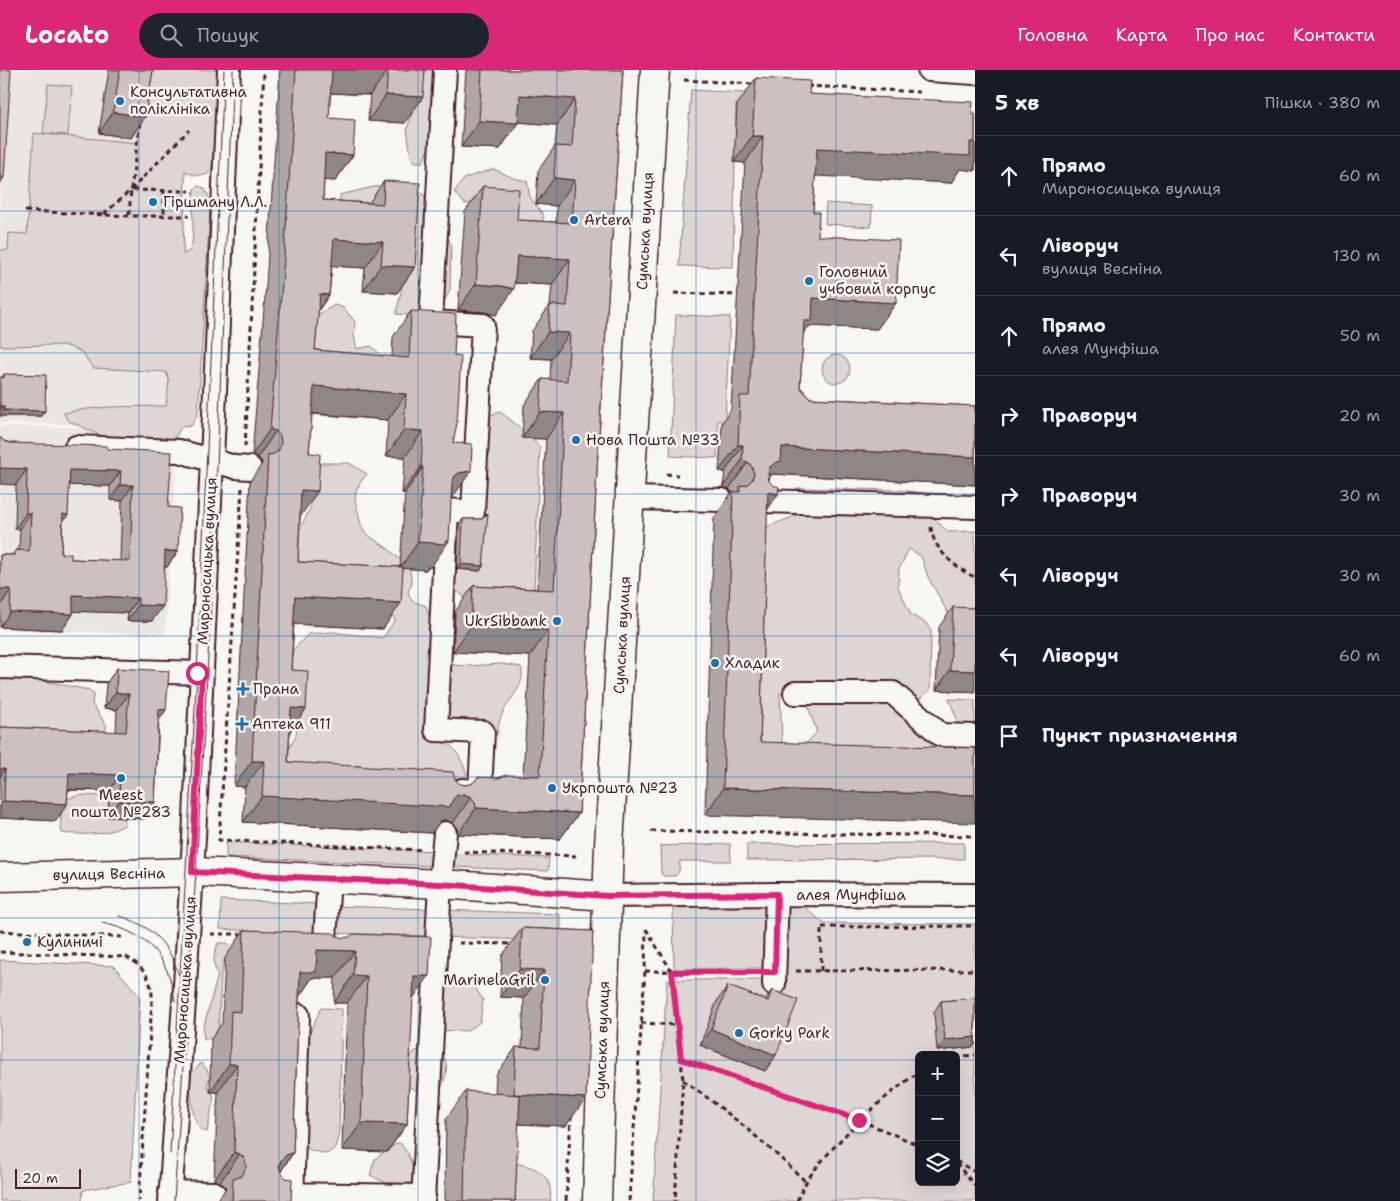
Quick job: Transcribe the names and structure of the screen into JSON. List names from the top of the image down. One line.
{"streets":{"main road":["Сумська вулиця","вулиця Весніна"],"street":["Мироносицька вулиця","алея Мунфіша"]},"crossings":[["Сумська вулиця","вулиця Весніна"],["Сумська вулиця","алея Мунфіша"],["Мироносицька вулиця","вулиця Весніна"],["вулиця Весніна","алея Мунфіша"]],"places":{"other":["Консультативна поліклініка","Гіршману Л.Л.","Artera","Головний учбовий корпус","Нова Пошта №33","UkrSibbank","Хладик","Meest пошта №283","Укрпошта №23","Кулиничі","MarinelaGril","Gorky Park"],"health":["Прана","Аптека 911"]},"scale_bar":"20 m","page":{"header":"Locato","search":"Пошук","nav":["Головна","Карта","Про нас","Контакти"],"heading":["5 хв","Пішки · 380 m"],"list":[["Прямо","Мироносицька вулиця","60 m"],["Ліворуч","вулиця Весніна","130 m"],["Прямо","алея Мунфіша","50 m"],["Праворуч","20 m"],["Праворуч","30 m"],["Ліворуч","30 m"],["Ліворуч","60 m"],"Пункт призначення"],"map_buttons":["+","−"],"scale":"20 m"}}
